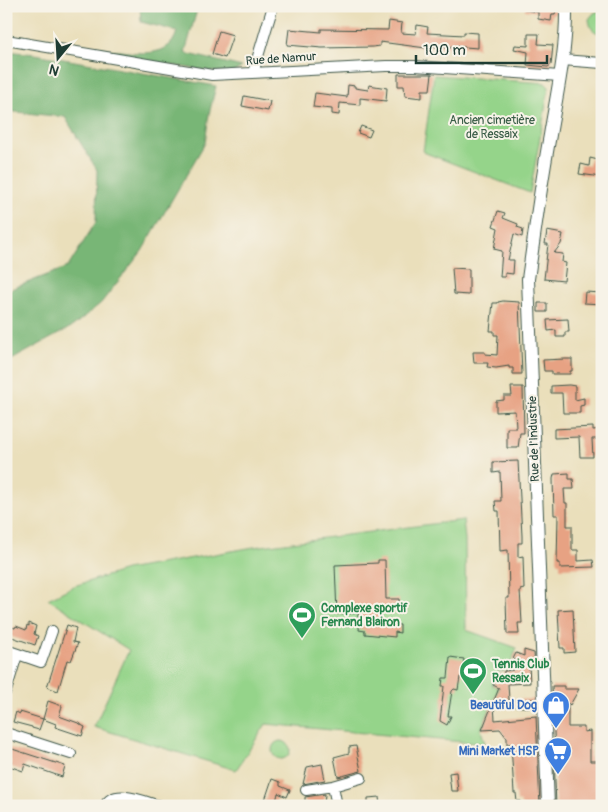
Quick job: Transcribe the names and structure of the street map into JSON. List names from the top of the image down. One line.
{"streets":{"street":["Rue de Namur","Rue de l'Industrie"]},"crossings":[["Rue de Namur","Rue de l'Industrie"]],"parks":["Ancien cimetière de Ressaix"],"places":{"sports":["Complexe sportif Fernand Blairon","Tennis Club Ressaix"],"shop":["Beautiful Dog"],"supermarket":["Mini Market HSP"]},"scale_bar":"100 m","north":"bottom"}
